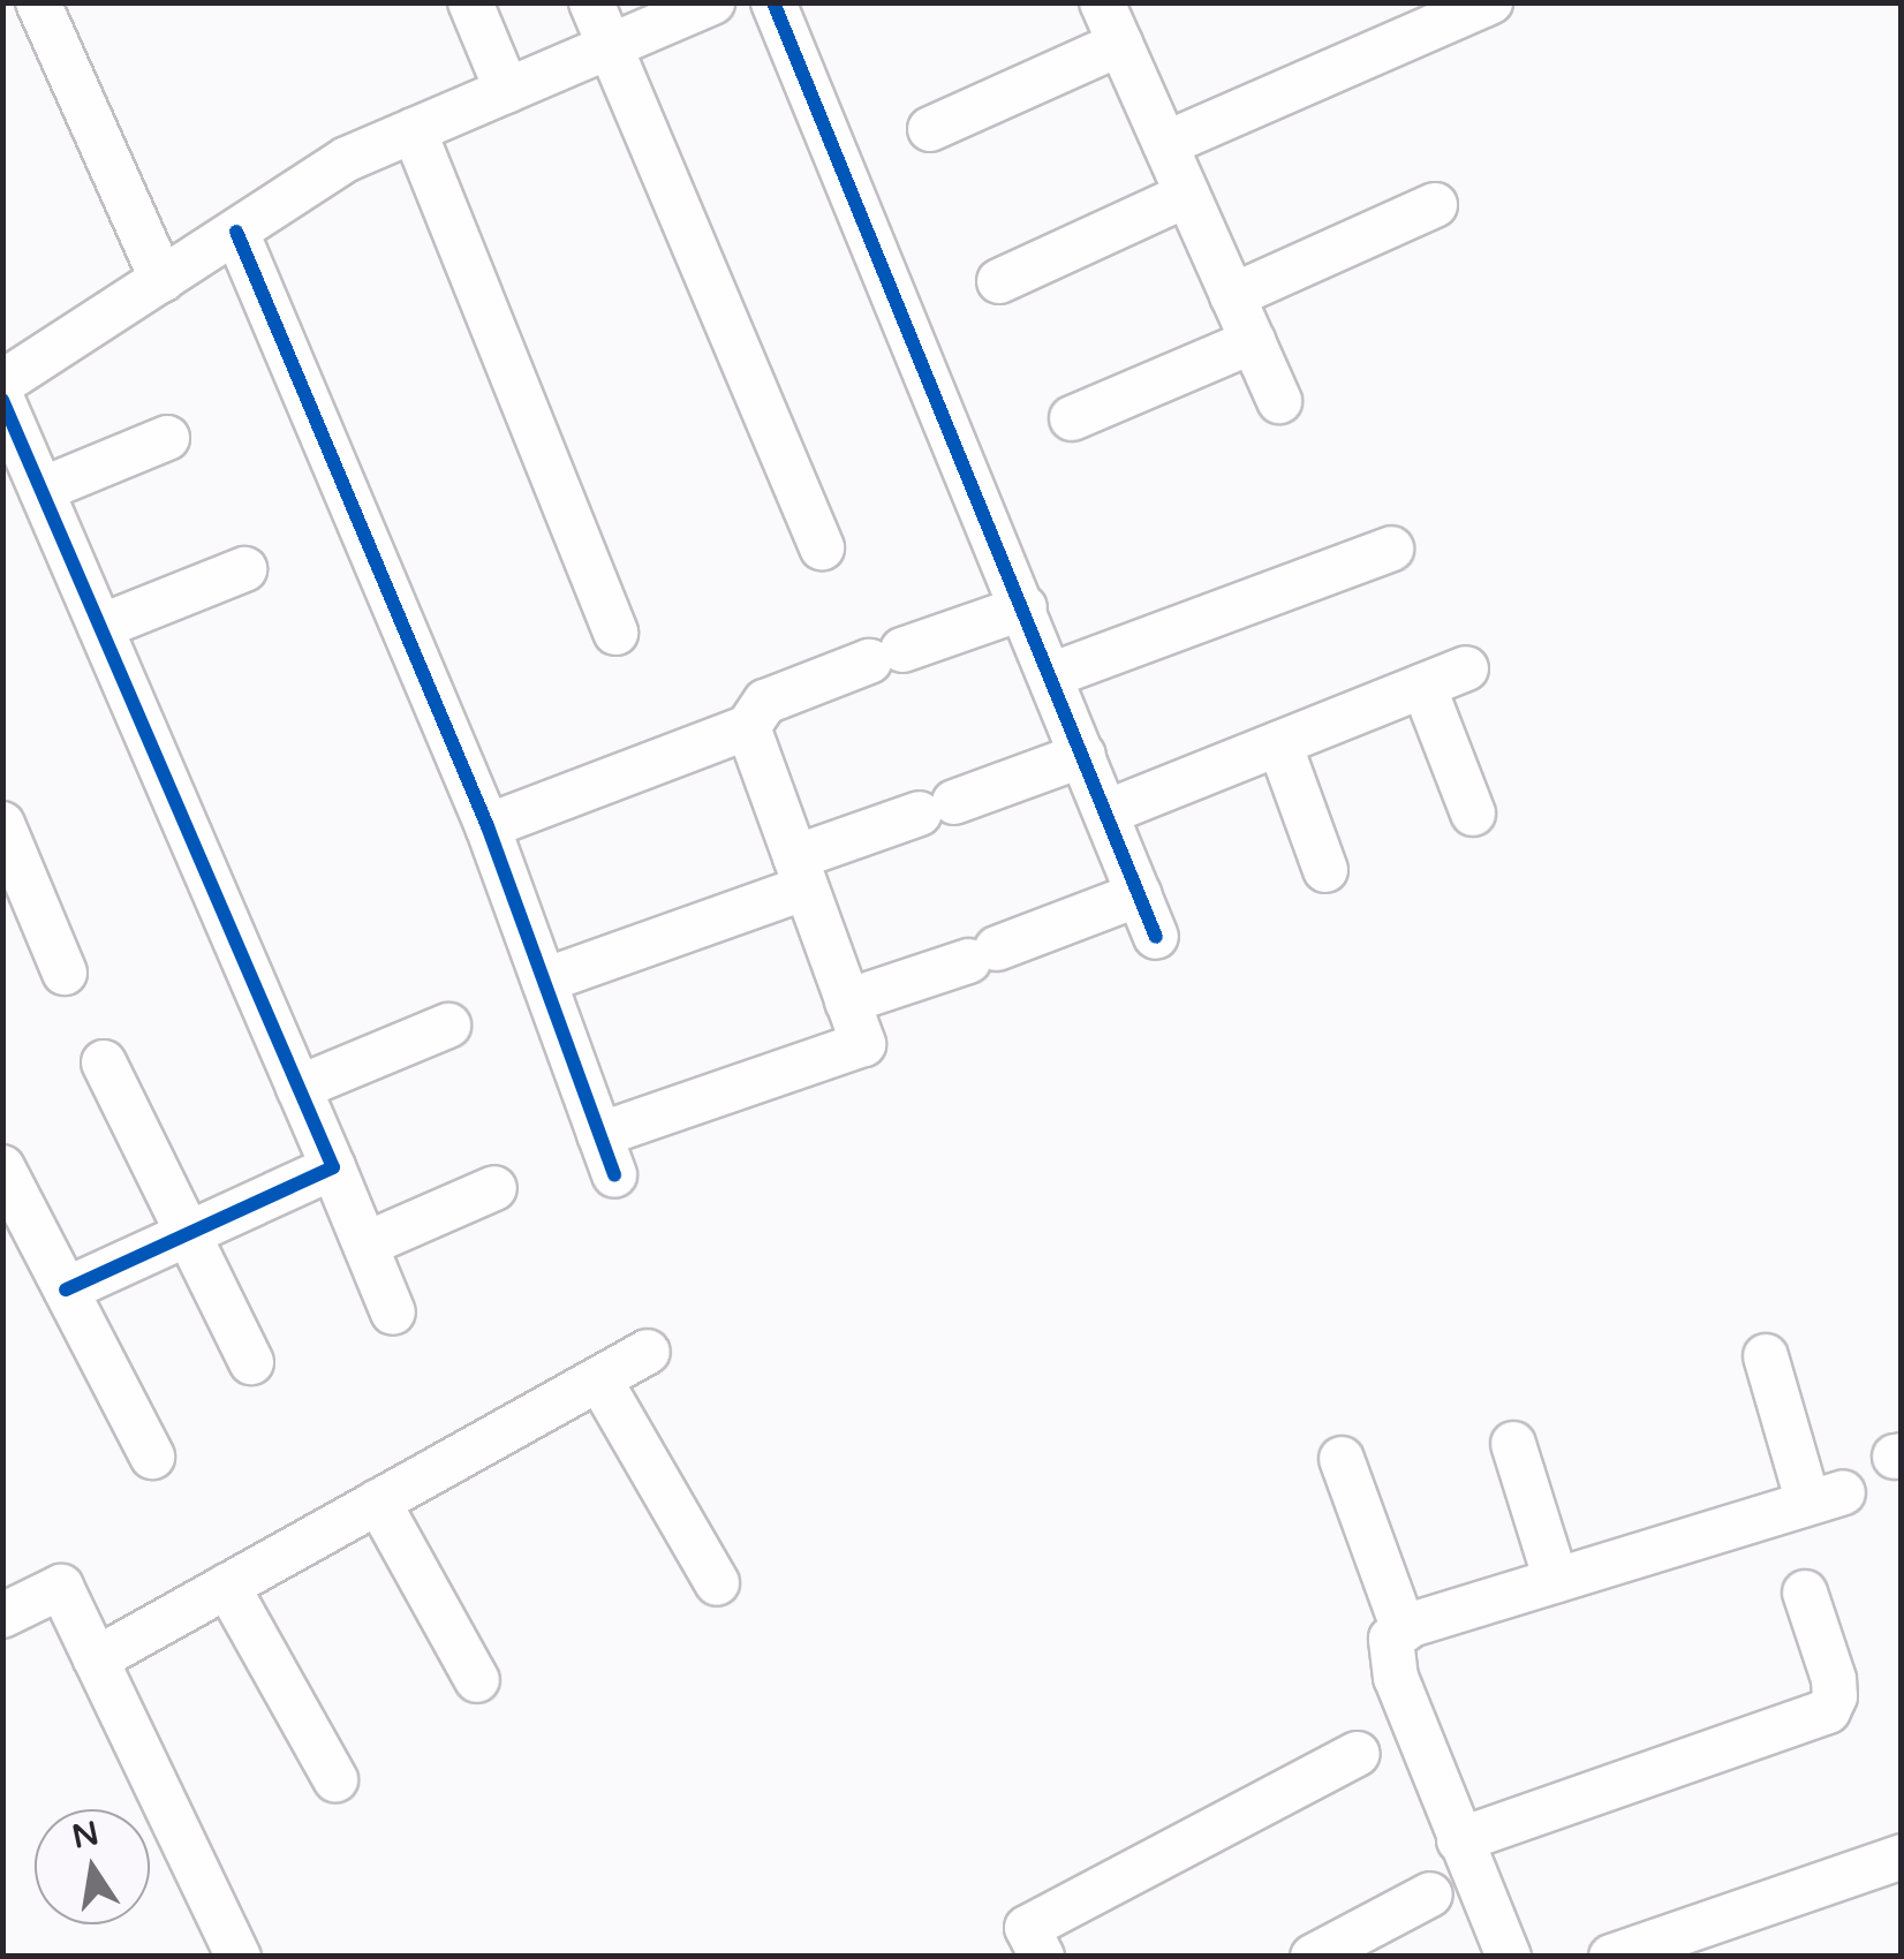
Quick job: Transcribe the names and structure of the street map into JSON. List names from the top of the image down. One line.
{"north":"top"}
